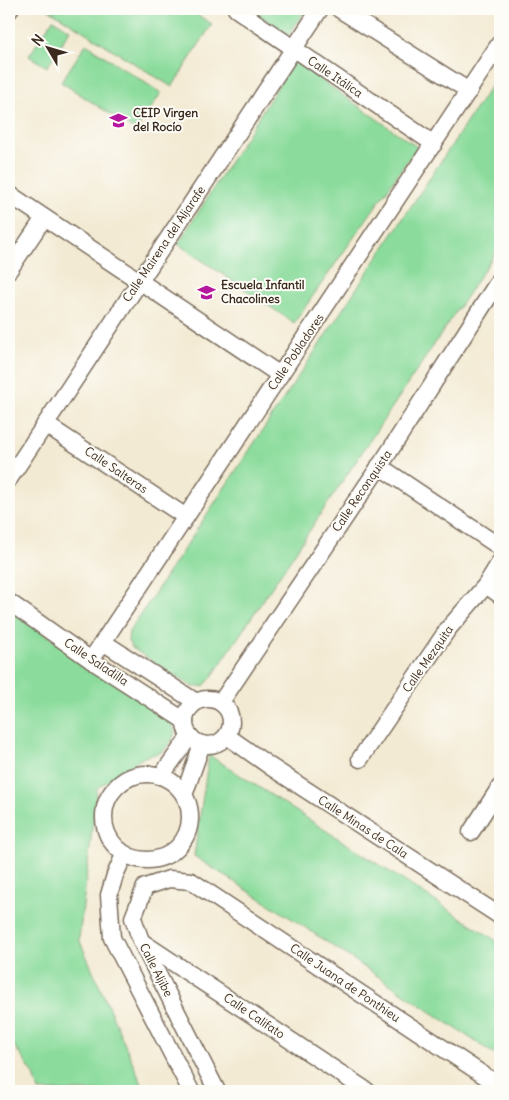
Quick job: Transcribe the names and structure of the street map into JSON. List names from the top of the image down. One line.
{"streets":{"street":["Calle Itálica","Calle Mairena del Aljarafe","Calle Pobladores","Calle Salteras","Calle Reconquista","Calle Mezquita","Calle Saladilla","Calle Minas de Cala","Calle Aljibe","Calle Juana de Ponthieu","Calle Califato"]},"crossings":[["Calle Itálica","Calle Mairena del Aljarafe"],["Calle Itálica","Calle Pobladores"],["Calle Mairena del Aljarafe","Calle Salteras"],["Calle Pobladores","Calle Salteras"],["Calle Pobladores","Calle Saladilla"],["Calle Reconquista","Calle Saladilla"],["Calle Reconquista","Calle Minas de Cala"],["Calle Saladilla","Calle Minas de Cala"],["Calle Aljibe","Calle Juana de Ponthieu"],["Calle Aljibe","Calle Califato"]],"places":{"school or university":["CEIP Virgen del Rocío","Escuela Infantil Chacolines"]},"north":"top left"}
